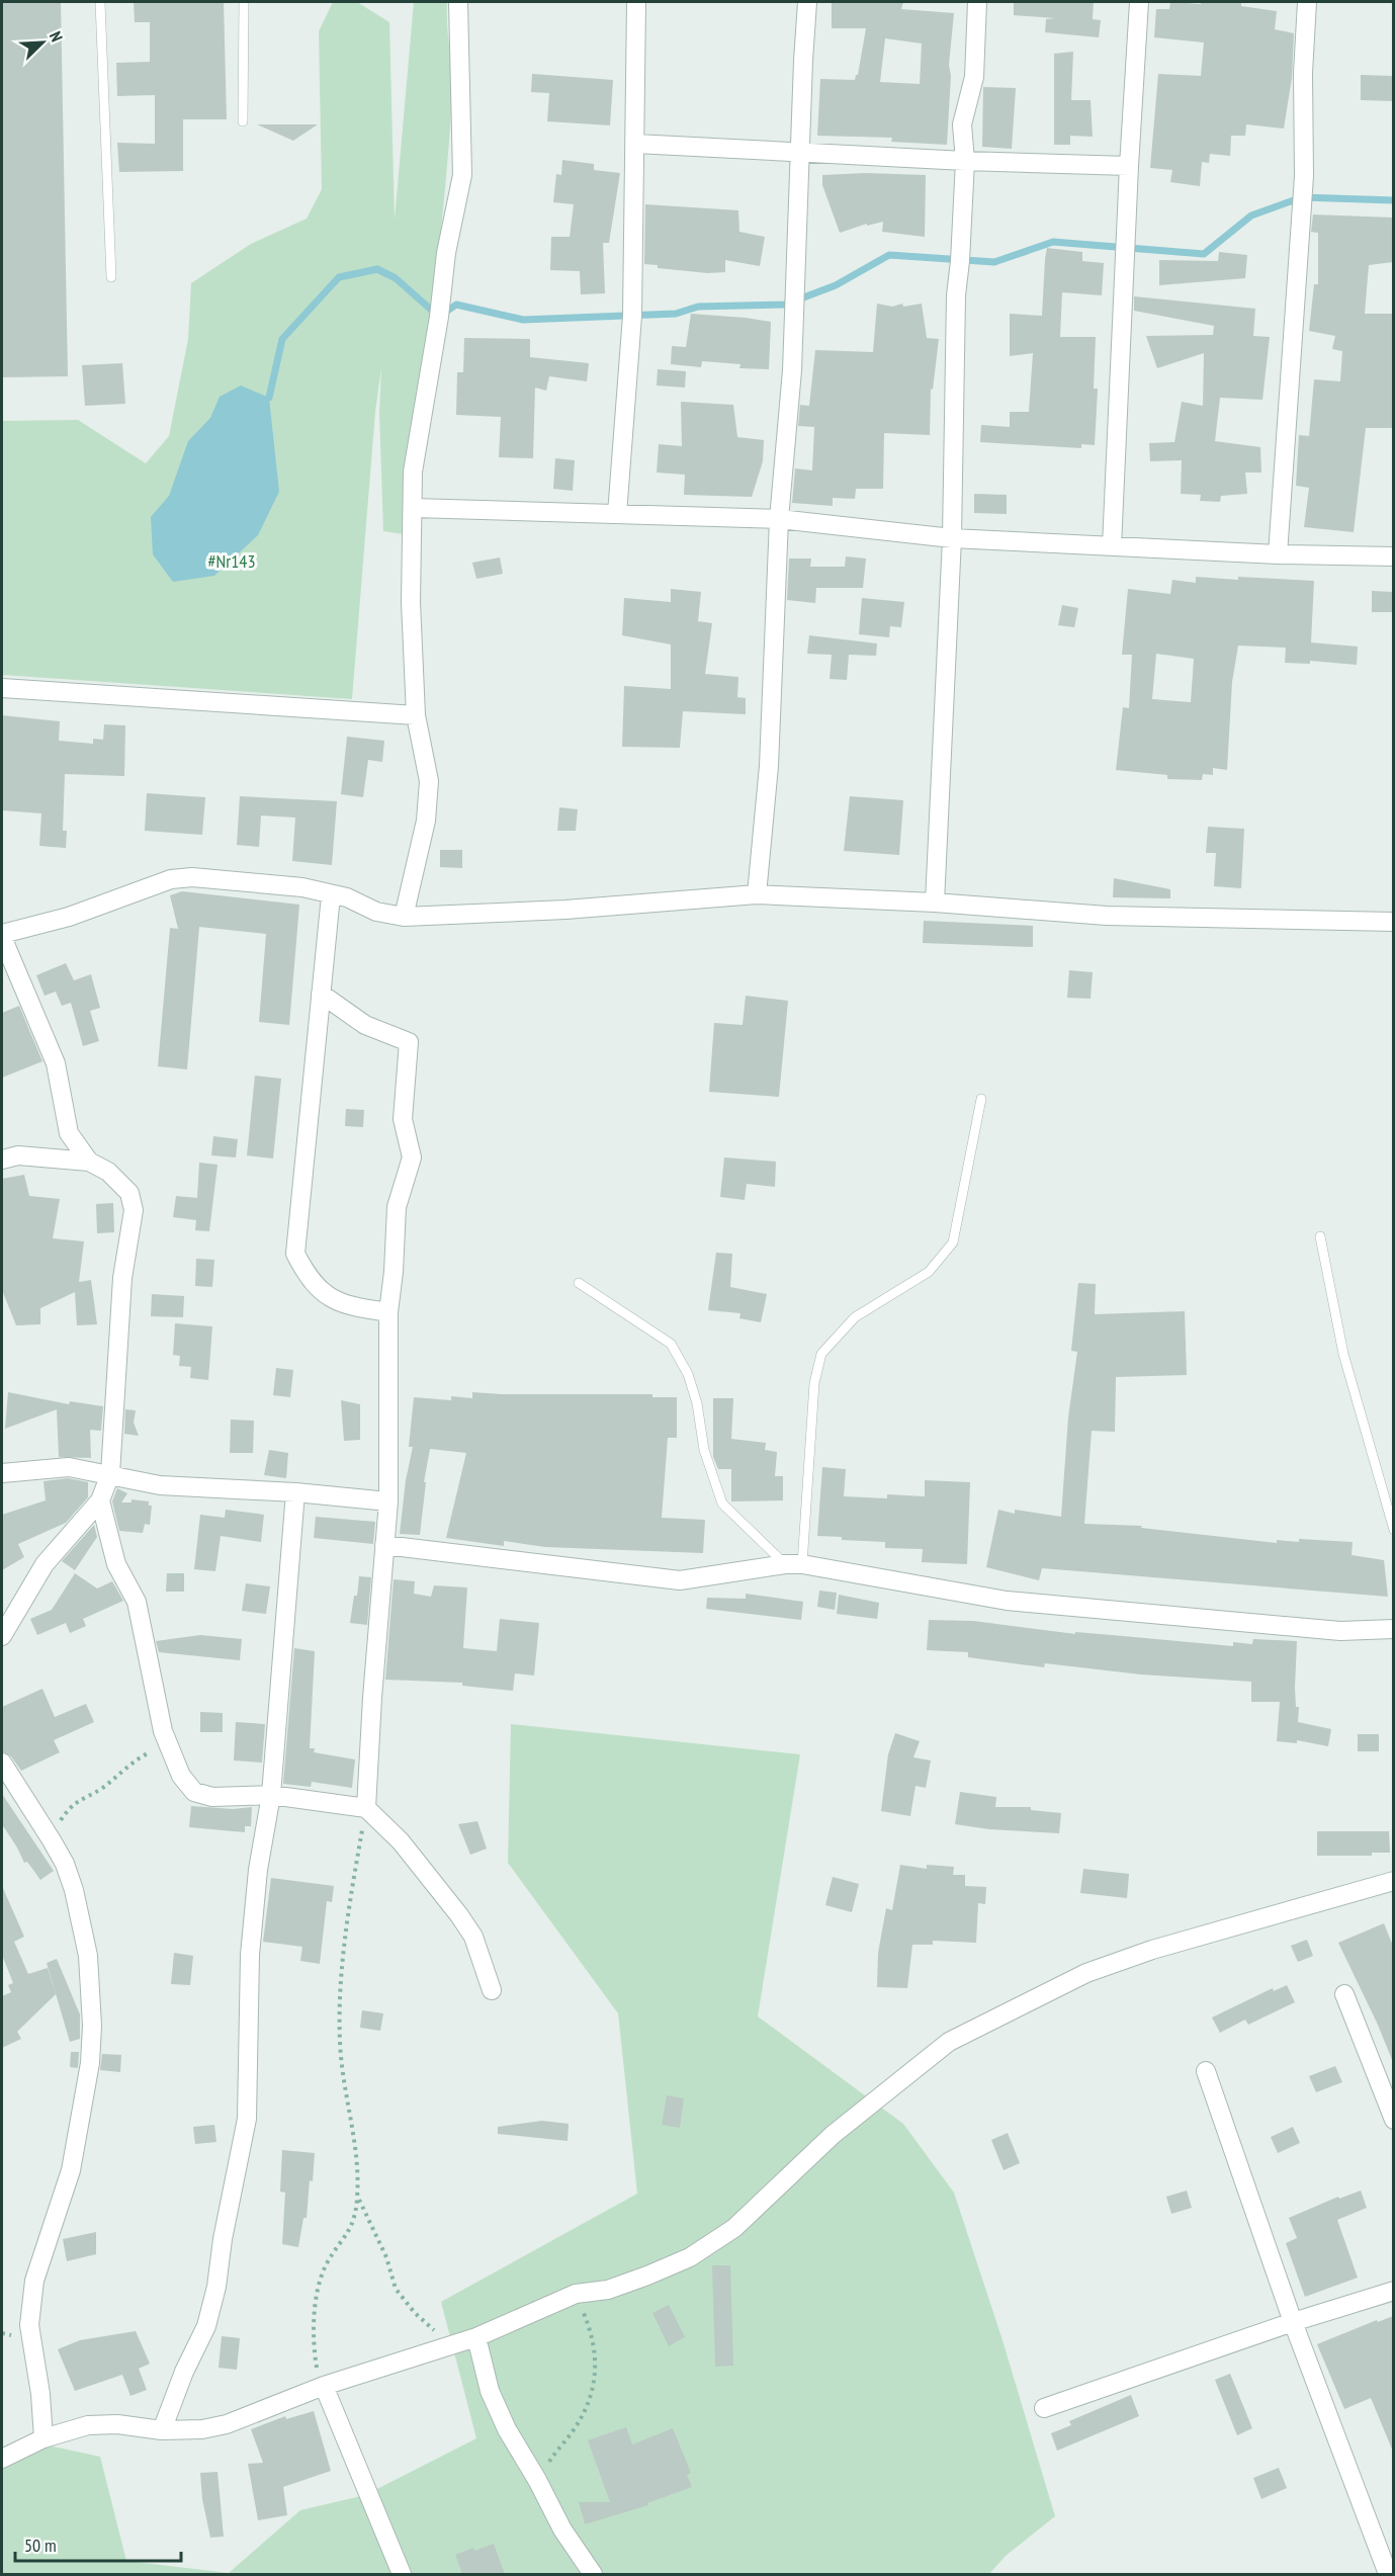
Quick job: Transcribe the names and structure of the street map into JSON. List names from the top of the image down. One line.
{"parks":["#Nr143"],"scale_bar":"50 m","north":"top right"}
